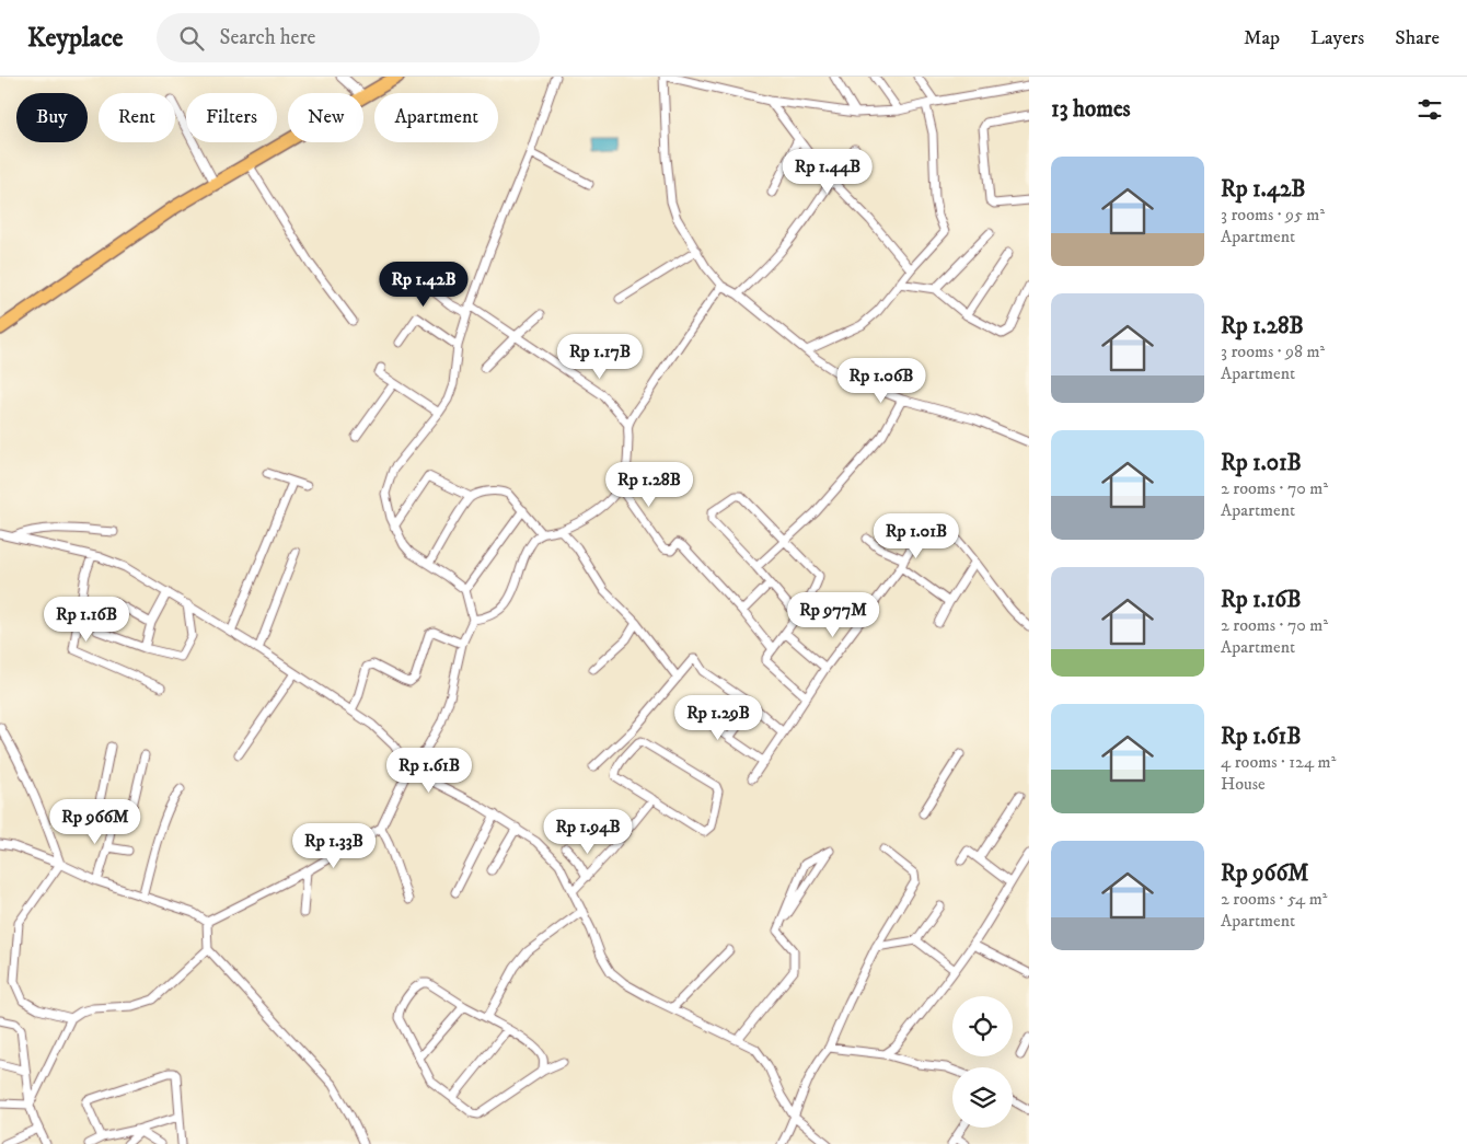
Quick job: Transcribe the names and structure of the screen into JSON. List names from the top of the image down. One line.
{"page":{"header":"Keyplace","search":"Search here","nav":["Map","Layers","Share"],"heading":"13 homes","chip":["Buy","Rent","Filters","New","Apartment"],"list":[{"name":"Rp 1.42B","note":"3 rooms · 95 m² · Apartment"},{"name":"Rp 1.28B","note":"3 rooms · 98 m² · Apartment"},{"name":"Rp 1.01B","note":"2 rooms · 70 m² · Apartment"},{"name":"Rp 1.16B","note":"2 rooms · 70 m² · Apartment"},{"name":"Rp 1.61B","note":"4 rooms · 124 m² · House"},{"name":"Rp 966M","note":"2 rooms · 54 m² · Apartment"}],"price":["Rp 1.44B","Rp 1.42B","Rp 1.17B","Rp 1.06B","Rp 1.28B","Rp 1.01B","Rp 977M","Rp 1.16B","Rp 1.29B","Rp 1.61B","Rp 966M","Rp 1.94B","Rp 1.33B"]}}
